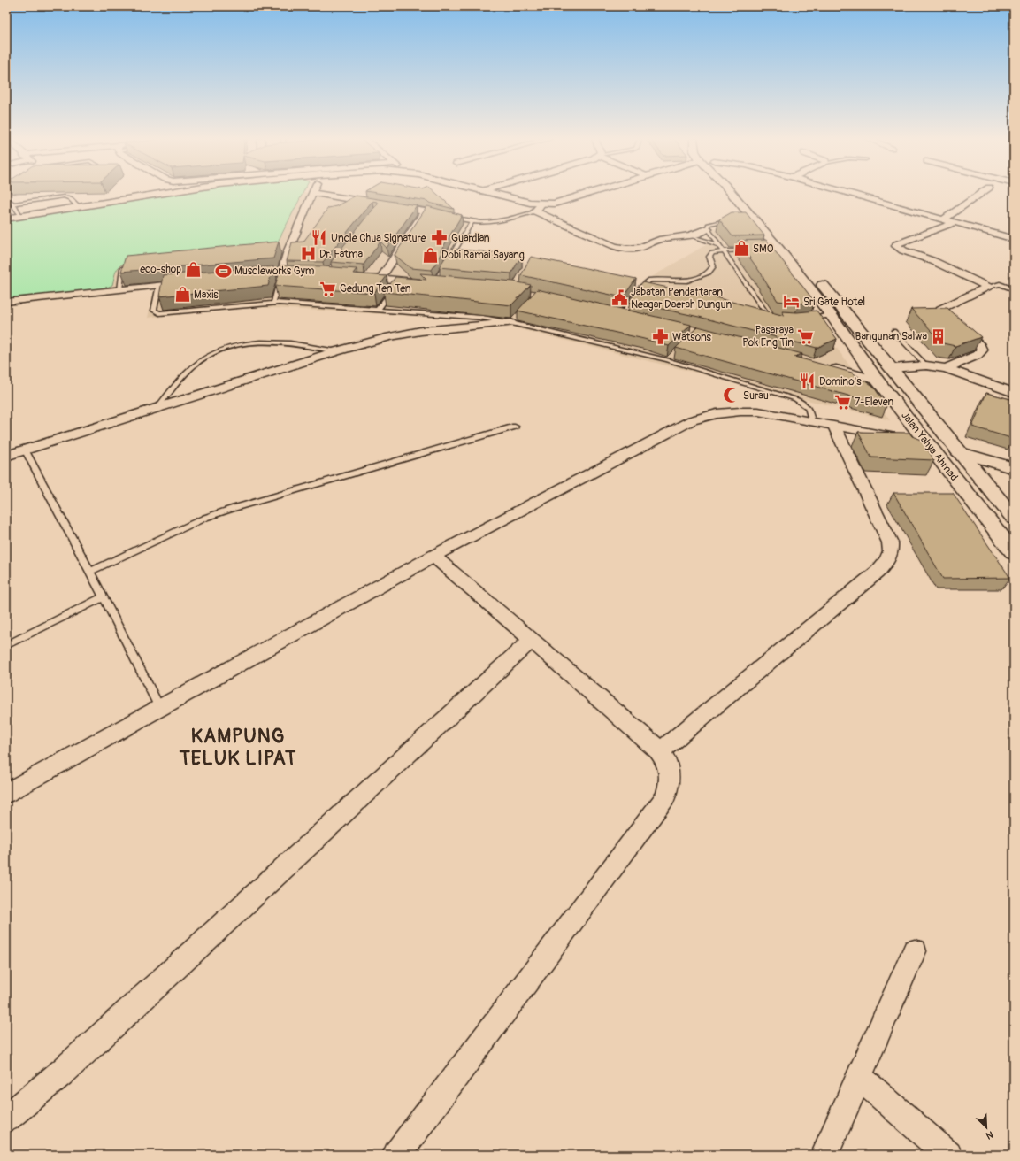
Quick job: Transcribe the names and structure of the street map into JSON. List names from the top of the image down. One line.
{"streets":{"main road":["Jalan Yahya Ahmad"]},"districts":["KAMPUNG TELUK LIPAT"],"places":{"restaurant":["Uncle Chua Signature","Domino's"],"pharmacy":["Guardian","Watsons"],"shop":["SMO","Dobi Ramai Sayang","eco-shop","Maxis"],"hospital":["Dr. Fatma"],"sports":["Muscleworks Gym"],"supermarket":["Gedung Ten Ten","Pasaraya Pok Eng Tin","7-Eleven"],"public building":["Jabatan Pendaftaran Neagar Daerah Dungun"],"hotel":["Sri Gate Hotel"],"building":["Bangunan Salwa"],"mosque":["Surau"]},"north":"bottom right"}
